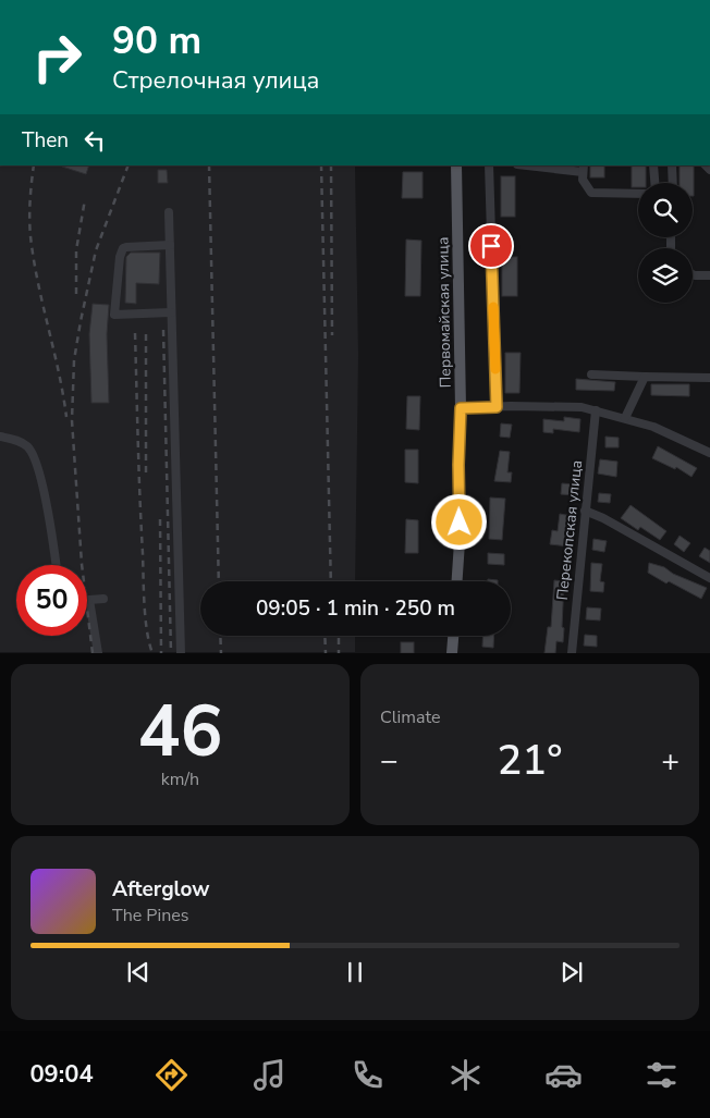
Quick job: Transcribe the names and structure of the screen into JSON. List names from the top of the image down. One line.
{"streets":{"main road":["Первомайская улица"],"street":["Перекопская улица"]},"page":{"turn":["90 m","Стрелочная улица"],"then":"Then","limit":"50","trip":"09:05 · 1 min · 250 m","tile":[["46","km/h"],"Climate"],"heat":["−","21°","+"],"song":["Afterglow","The Pines"],"tabs":"09:04"}}
